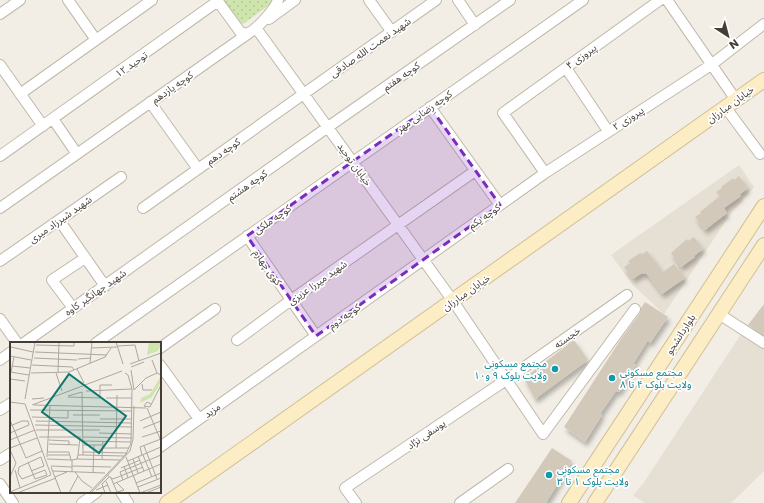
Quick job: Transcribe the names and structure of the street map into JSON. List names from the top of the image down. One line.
{"streets":{"street":["شهید نعمت الله صادقی","پیروزی ۴","توحید ۱۲","کوچه هفتم","کوچه یازدهم","خیابان مبارزان","کوچه رضایی مهر","پیروزی ۲","کوچه دهم","خیابان توحید","کوچه هشتم","کوچه یکم","شهید شیرزاد میری","کوچه ملکی","کوی چهارم","شهید میرزا عزیزی","شهید جهانگیر کاوه","کوچه دوم","بلواردانشجو","خجسته","مزید","یوسفی نژاد"]},"crossings":[["شهید نعمت الله صادقی","کوچه دهم"],["شهید نعمت الله صادقی","خیابان توحید"],["پیروزی ۴","پیروزی ۲"],["پیروزی ۴","کوچه یکم"],["توحید ۱۲","خیابان توحید"],["کوچه هفتم","خیابان توحید"],["کوچه هفتم","کوچه هشتم"],["کوچه یازدهم","خیابان توحید"],["خیابان مبارزان","خیابان توحید"],["کوچه رضایی مهر","خیابان توحید"],["کوچه رضایی مهر","کوچه ملکی"],["پیروزی ۲","کوچه یکم"],["کوچه دهم","خیابان توحید"],["خیابان توحید","کوچه هشتم"],["خیابان توحید","کوچه یکم"],["خیابان توحید","کوچه ملکی"],["خیابان توحید","شهید میرزا عزیزی"],["خیابان توحید","کوچه دوم"],["خیابان توحید","خجسته"],["خیابان توحید","یوسفی نژاد"],["کوچه هشتم","شهید جهانگیر کاوه"],["کوچه یکم","کوچه دوم"],["کوچه ملکی","کوی چهارم"],["کوی چهارم","شهید میرزا عزیزی"],["کوی چهارم","کوچه دوم"],["کوچه دوم","مزید"],["خجسته","یوسفی نژاد"]],"places":["مجتمع مسکونی ولایت بلوک ۹ و۱۰","مجتمع مسکونی ولایت بلوک ۴ تا ۸","مجتمع مسکونی ولایت یلوک ۱ تا ۳"],"north":"bottom right"}
